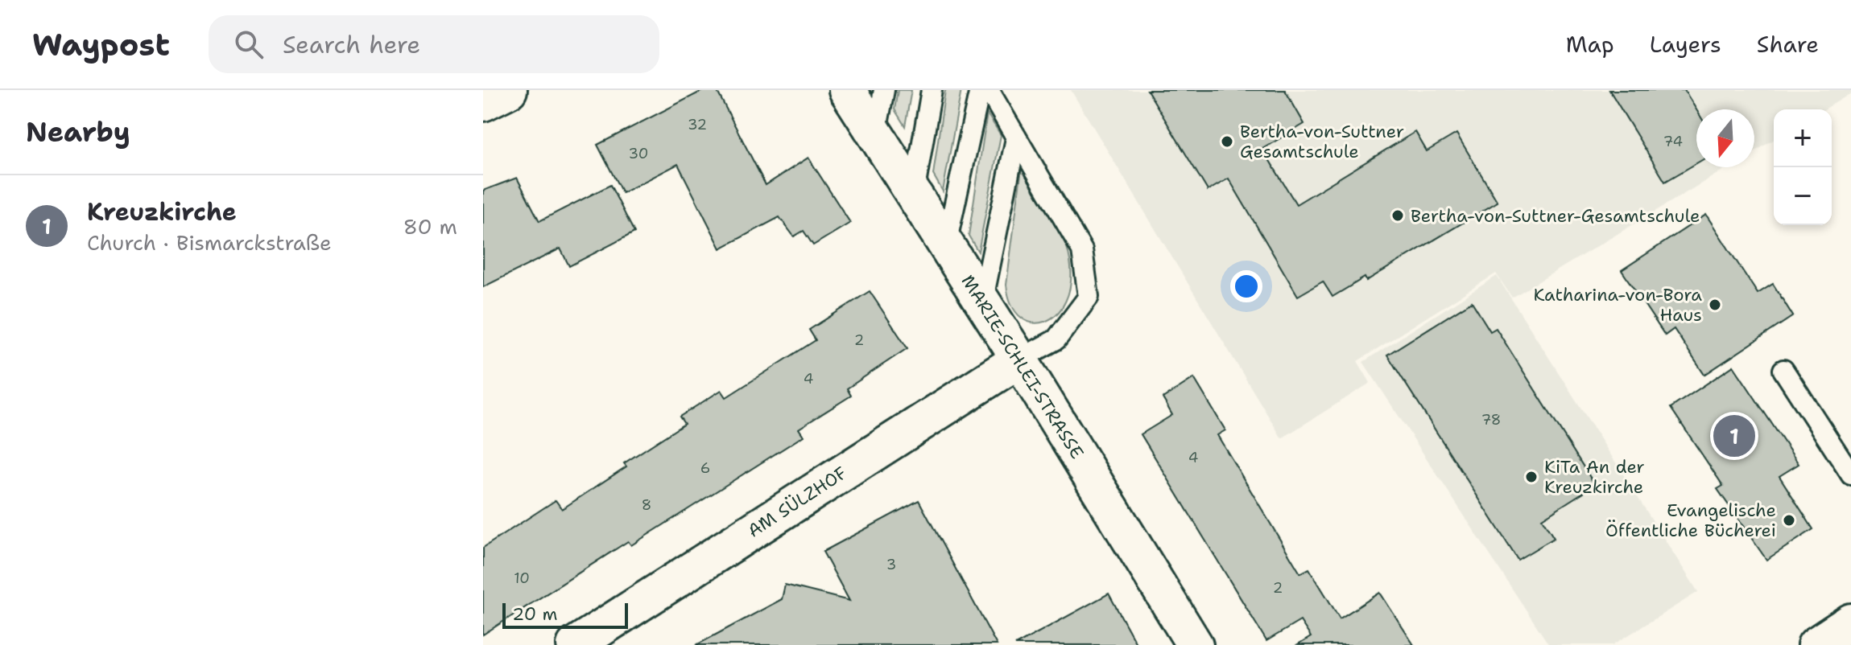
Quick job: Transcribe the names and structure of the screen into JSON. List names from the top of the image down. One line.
{"streets":{"street":["MARIE-SCHLEI-STRASSE","AM SÜLZHOF"]},"crossings":[["MARIE-SCHLEI-STRASSE","AM SÜLZHOF"]],"places":["Bertha-von-Suttner Gesamtschule","Bertha-von-Suttner-Gesamtschule","Katharina-von-Bora Haus","KiTa An der Kreuzkirche","Evangelische Öffentliche Bücherei"],"house_numbers":["32","74","30","2","4","78","4","6","8","3","10","2"],"scale_bar":"20 m","north":"bottom","page":{"header":"Waypost","search":"Search here","nav":["Map","Layers","Share"],"heading":"Nearby","map_buttons":["+","−"],"list":[{"mark":"1","name":"Kreuzkirche","note":"Church · Bismarckstraße","value":"80 m"}],"pins":"1","scale":"20 m"}}
